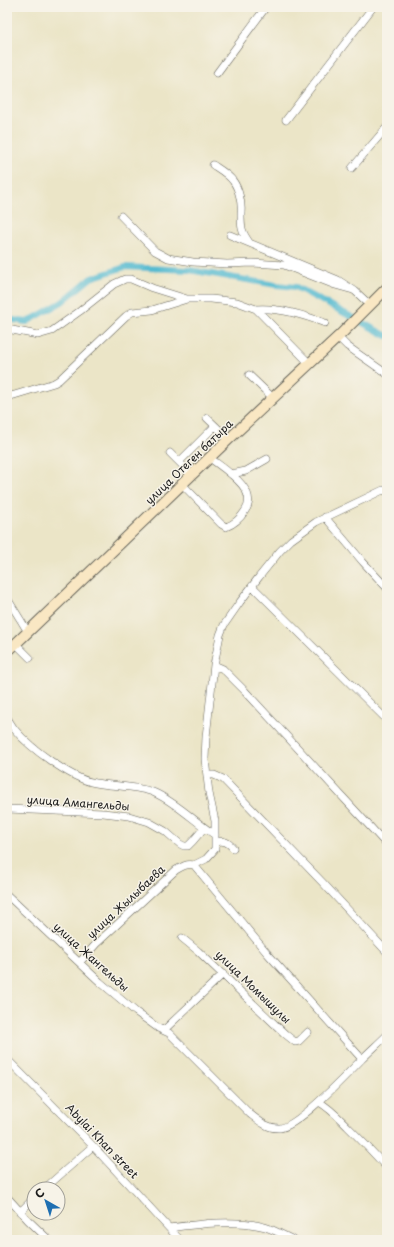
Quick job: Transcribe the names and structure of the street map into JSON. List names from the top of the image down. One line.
{"streets":{"main road":["улица Отеген батыра"],"street":["улица Амангельды","улица Жылыбаева","улица Жангельды","улица Момышулы","Abylai Khan street"]},"crossings":[["улица Жылыбаева","улица Жангельды"]],"north":"top left"}
